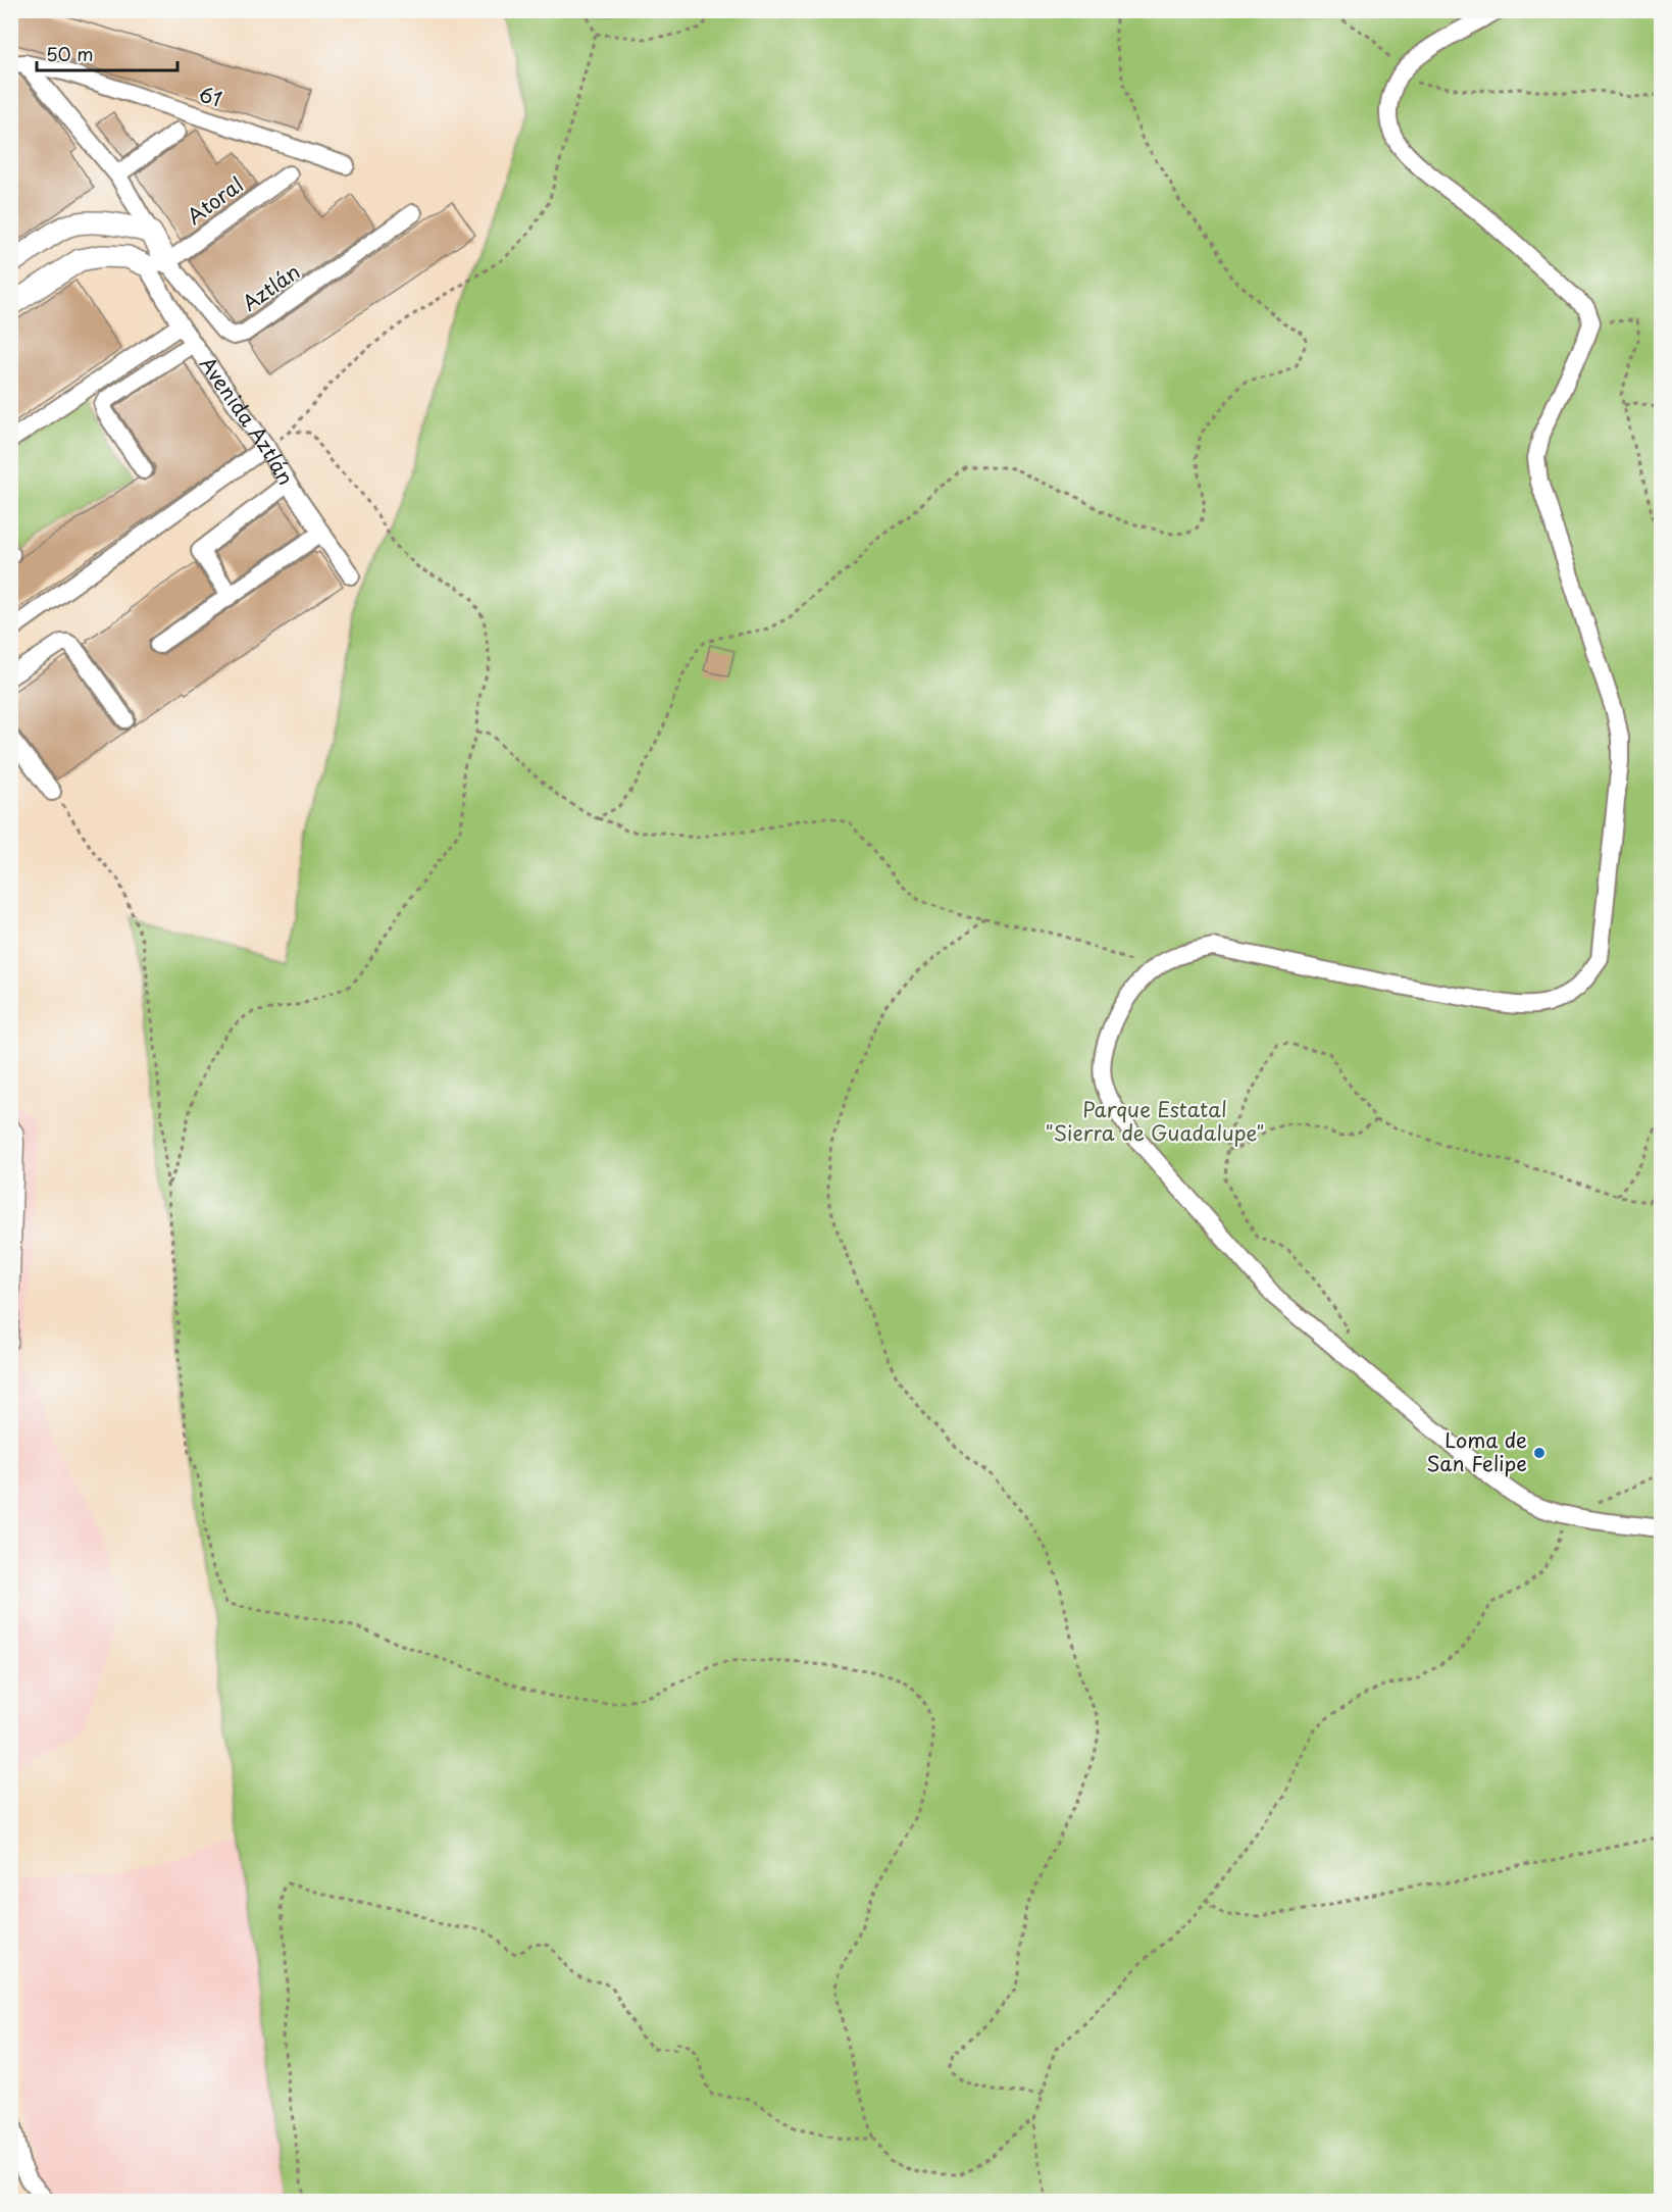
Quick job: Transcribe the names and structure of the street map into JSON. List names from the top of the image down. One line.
{"streets":{"street":["61","Atoral","Aztlán","Avenida Aztlán"]},"crossings":[["Atoral","Aztlán"],["Atoral","Avenida Aztlán"],["Aztlán","Avenida Aztlán"]],"parks":["Parque Estatal \"Sierra de Guadalupe\""],"places":["Loma de San Felipe"],"scale_bar":"50 m"}
